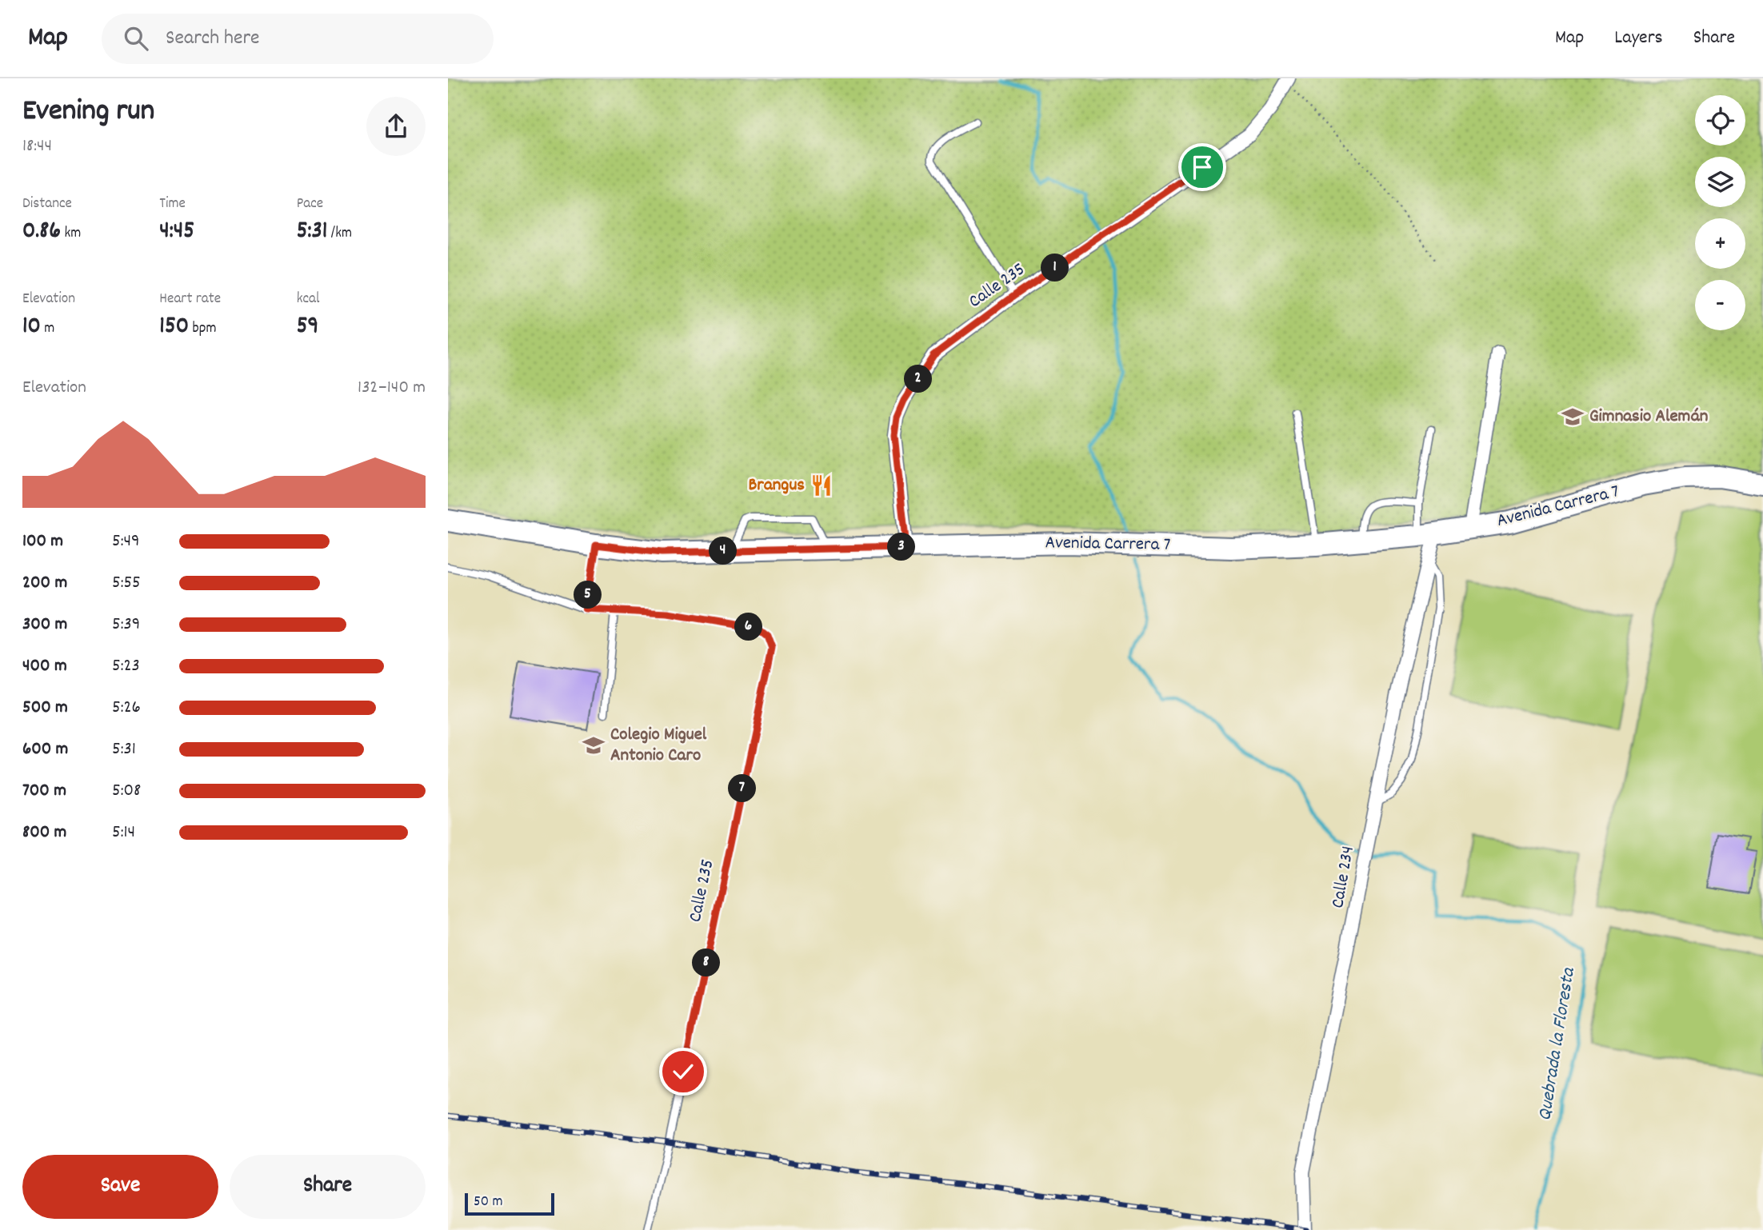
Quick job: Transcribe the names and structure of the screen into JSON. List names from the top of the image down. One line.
{"streets":{"main road":["Avenida Carrera 7"],"street":["Calle 235","Calle 234"]},"crossings":[["Calle 235","Avenida Carrera 7"],["Avenida Carrera 7","Calle 234"]],"water":["Quebrada la Floresta"],"places":{"school or university":["Gimnasio Alemán","Colegio Miguel Antonio Caro"],"restaurant":["Brangus"]},"scale_bar":"50 m","page":{"header":"Map","search":"Search here","nav":["Map","Layers","Share"],"heading":["Evening run","18:44"],"map_buttons":["+","−"],"stats":[["Distance","0.86 km"],["Time","4:45"],["Pace","5:31 /km"],["Elevation","10 m"],["Heart rate","150 bpm"],["kcal","59"]],"pins":["1","2","3","4","5","6","7","8"],"chart":["Elevation","132–140 m"],"list":[{"name":"100 m","note":"5:49"},{"name":"200 m","note":"5:55"},{"name":"300 m","note":"5:39"},{"name":"400 m","note":"5:23"},{"name":"500 m","note":"5:26"},{"name":"600 m","note":"5:31"},{"name":"700 m","note":"5:08"},{"name":"800 m","note":"5:14"}],"buttons":["Save","Share"],"scale":"50 m"}}
